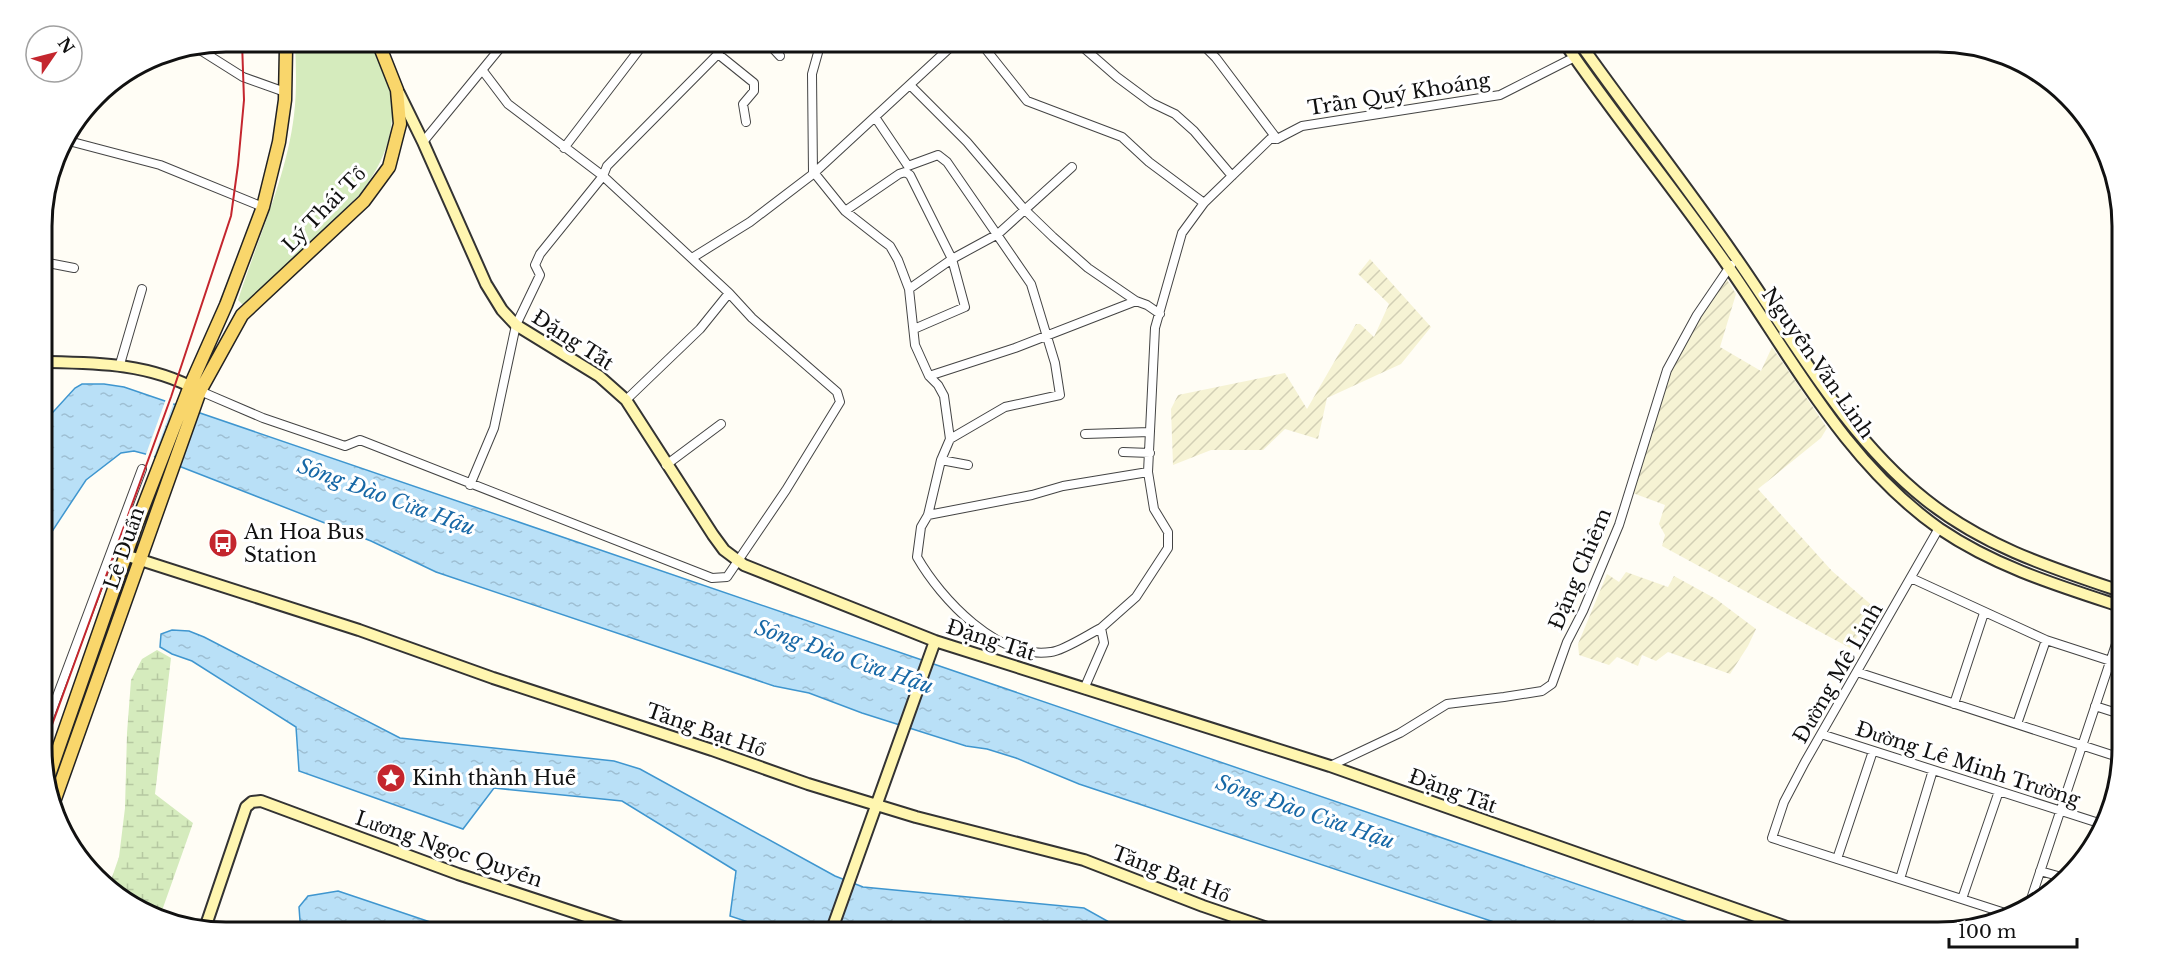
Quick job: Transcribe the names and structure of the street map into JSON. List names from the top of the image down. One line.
{"streets":{"main road":["Lý Thái Tổ","Đặng Tất","Nguyễn Văn Linh","Lê Duẩn","Tăng Bạt Hổ","Lương Ngọc Quyến"],"street":["Trần Quý Khoáng","Đặng Chiêm","Đường Mê Linh","Đường Lê Minh Trường"]},"crossings":[["Trần Quý Khoáng","Nguyễn Văn Linh"],["Lý Thái Tổ","Đặng Tất"],["Lý Thái Tổ","Lê Duẩn"],["Đặng Tất","Đặng Chiêm"],["Nguyễn Văn Linh","Đặng Chiêm"],["Nguyễn Văn Linh","Đường Mê Linh"],["Lê Duẩn","Tăng Bạt Hổ"],["Đường Mê Linh","Đường Lê Minh Trường"]],"water":["Sông Đào Cửa Hậu"],"places":{"bus stop":["An Hoa Bus Station"],"place":["Kinh thành Huế"]},"scale_bar":"100 m","north":"top right"}
